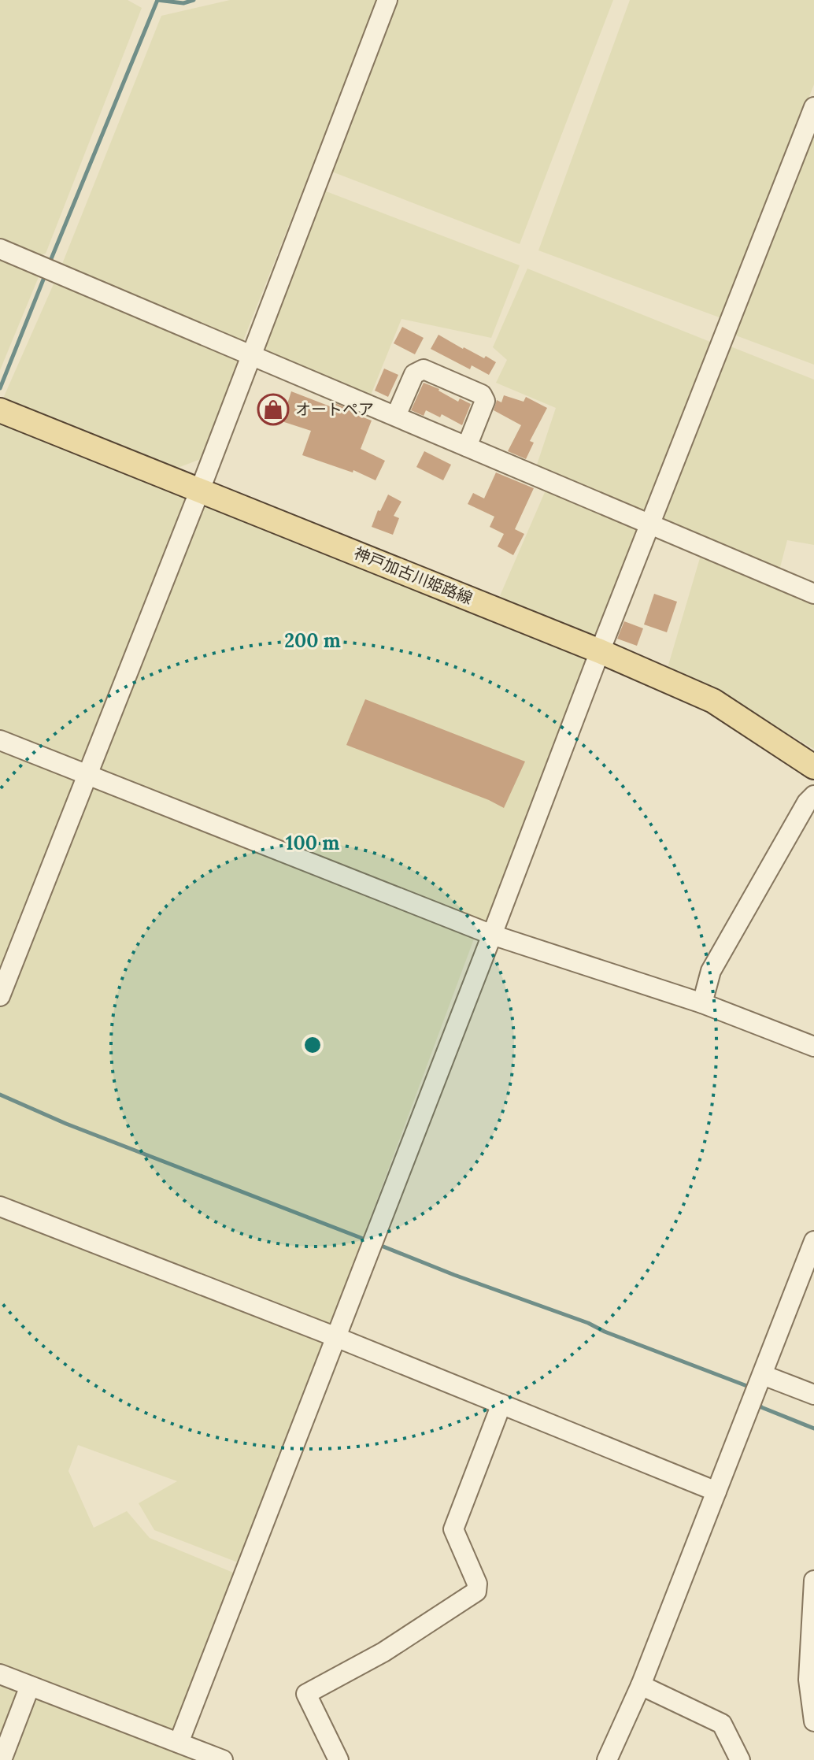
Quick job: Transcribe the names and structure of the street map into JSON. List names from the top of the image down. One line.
{"streets":{"main road":["神戸加古川姫路線"]},"places":{"shop":["オートペア"]},"rings":["200 m","100 m"]}
